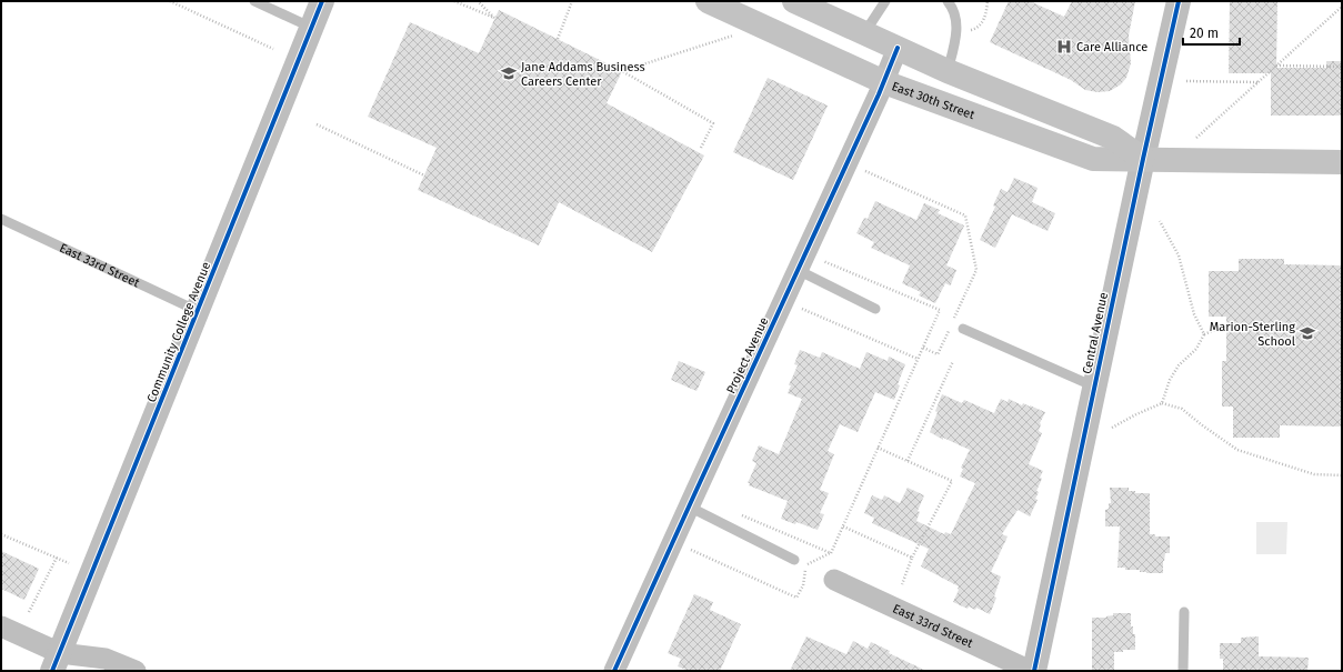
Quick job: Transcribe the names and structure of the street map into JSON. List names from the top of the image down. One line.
{"streets":{"main road":["East 30th Street"],"street":["East 33rd Street","Community College Avenue","Central Avenue","Project Avenue"]},"crossings":[["East 30th Street","Central Avenue"],["East 30th Street","Project Avenue"],["East 33rd Street","Community College Avenue"]],"places":{"hospital":["Care Alliance"],"school or university":["Jane Addams Business Careers Center","Marion-Sterling School"]},"scale_bar":"20 m"}
